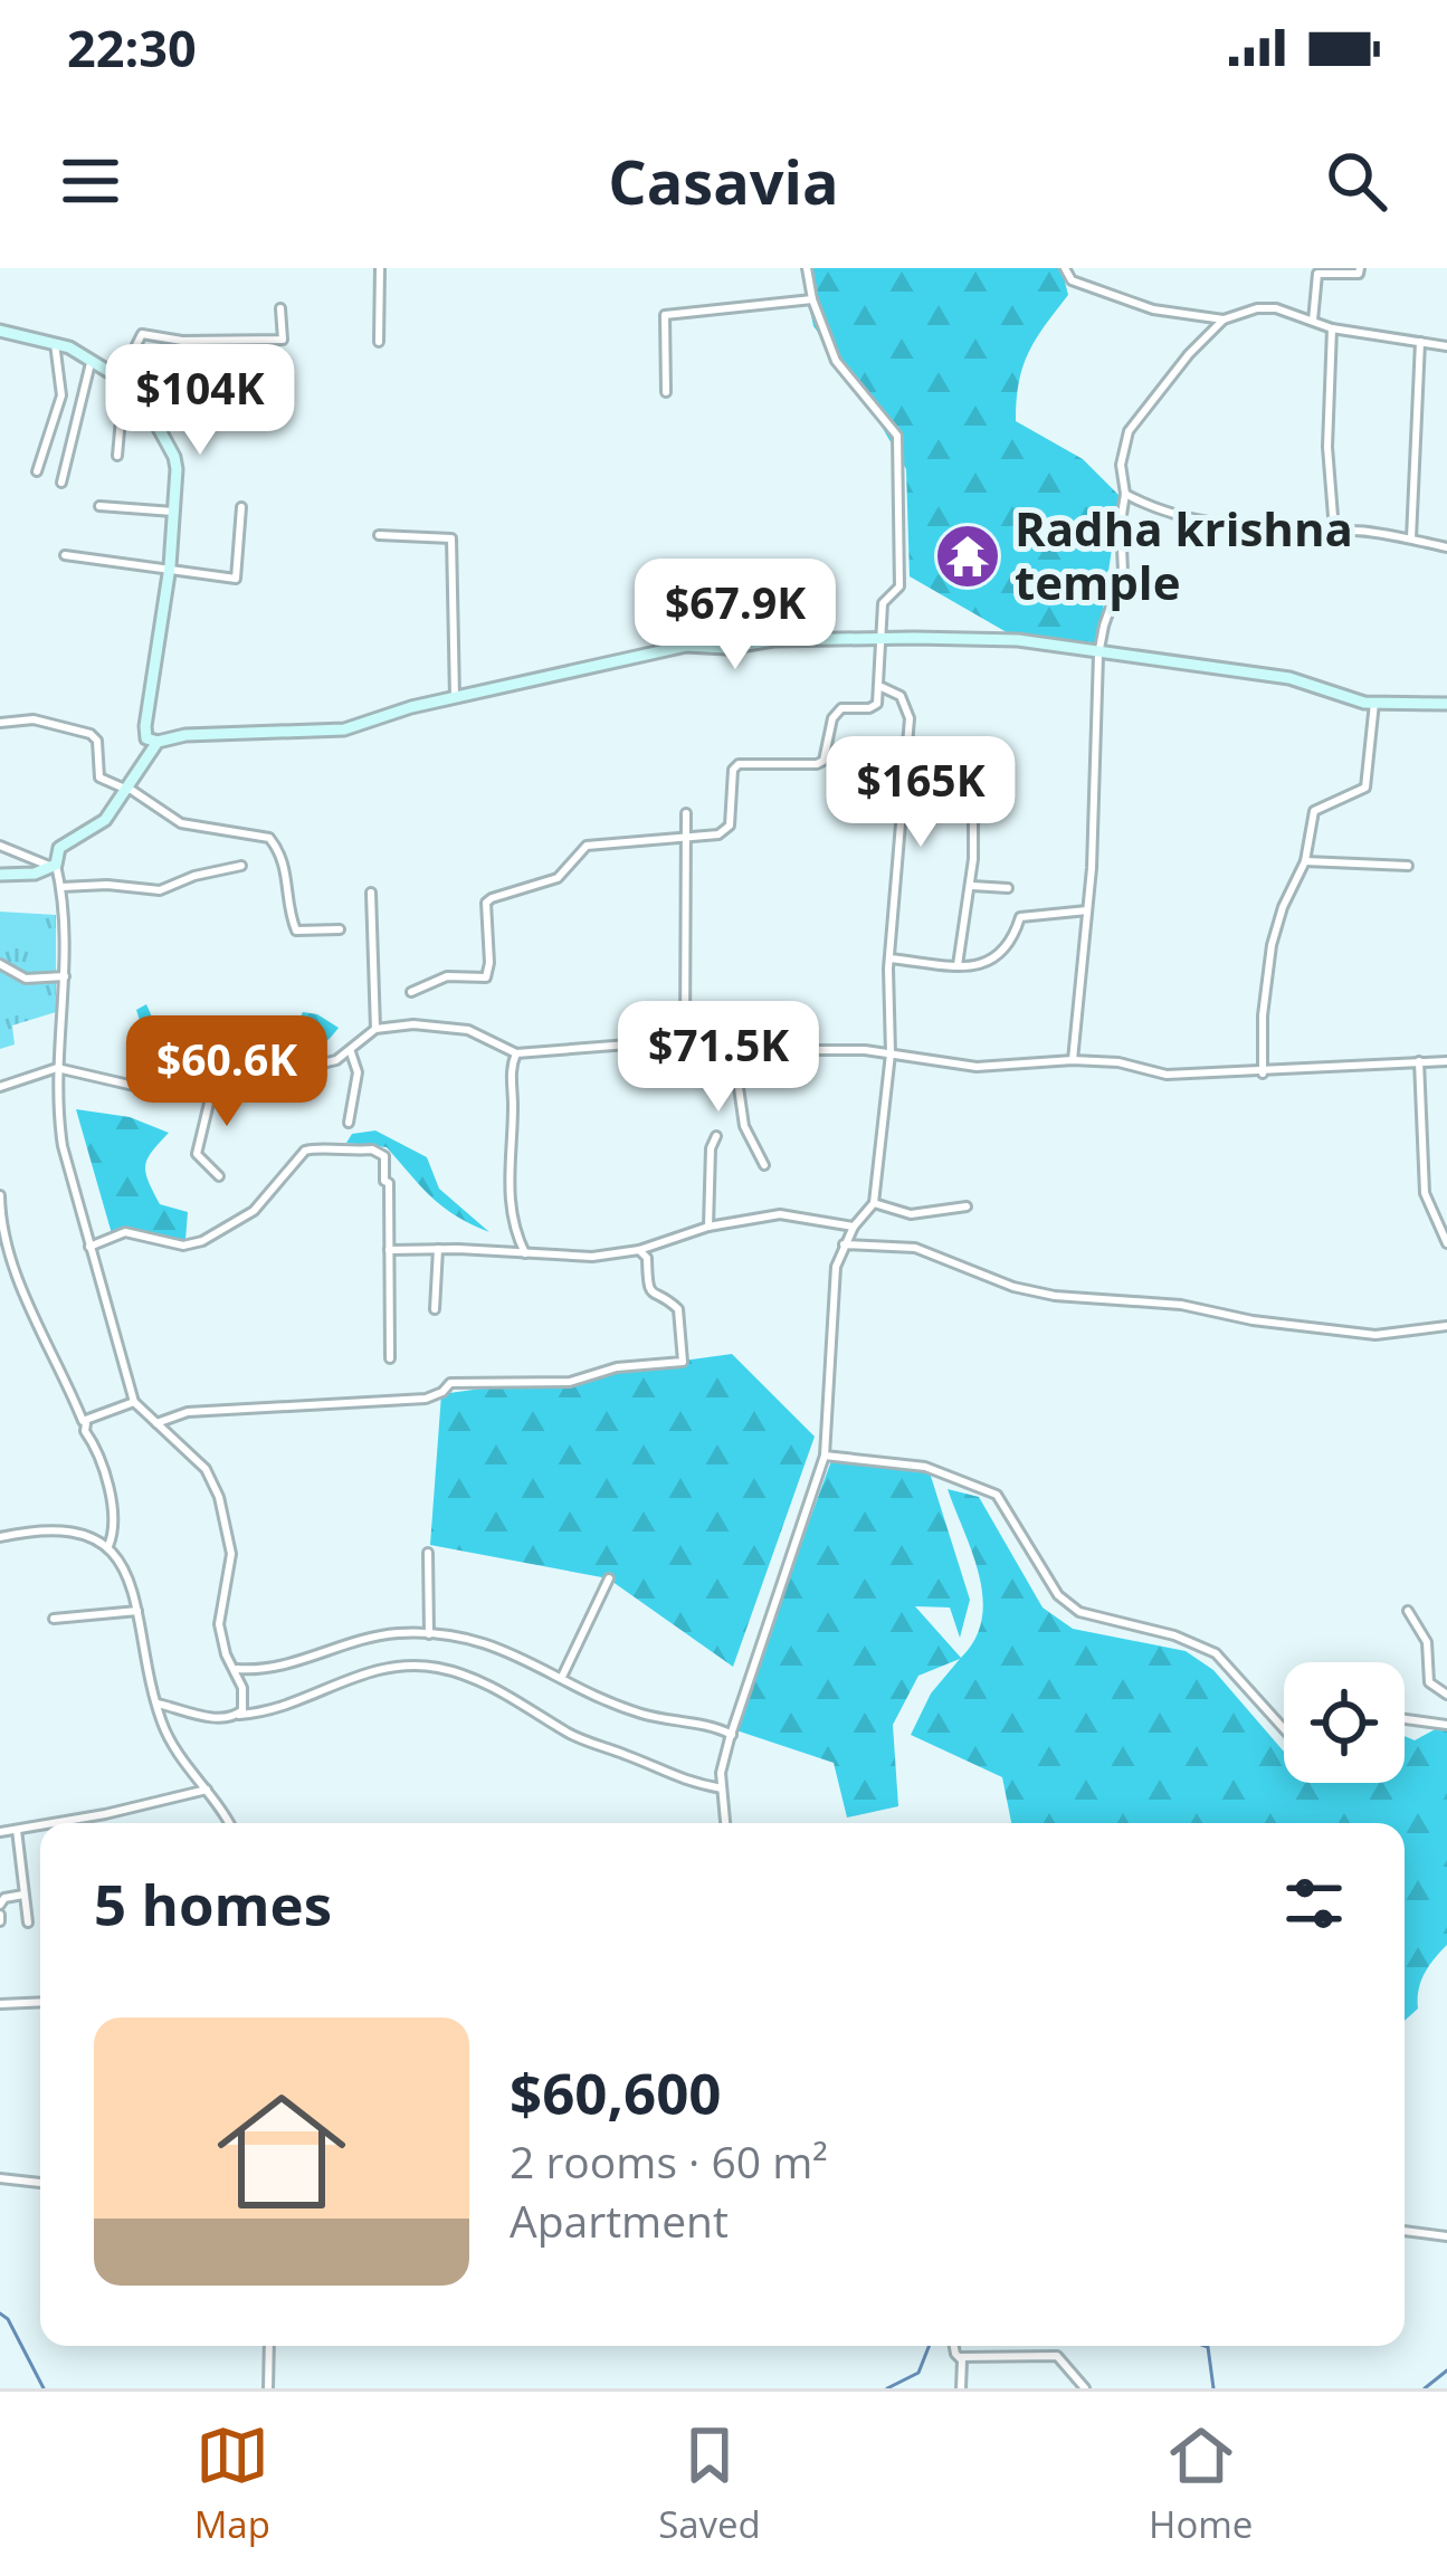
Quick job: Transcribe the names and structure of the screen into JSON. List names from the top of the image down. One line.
{"places":{"temple":["Radha krishna temple"]},"page":{"status":"22:30","header":"Casavia","price":["$104K","$67.9K","$165K","$71.5K","$60.6K"],"heading":"5 homes","list":[{"name":"$60,600","note":"2 rooms · 60 m² · Apartment"}],"tabs":["Map","Saved","Home"]}}
